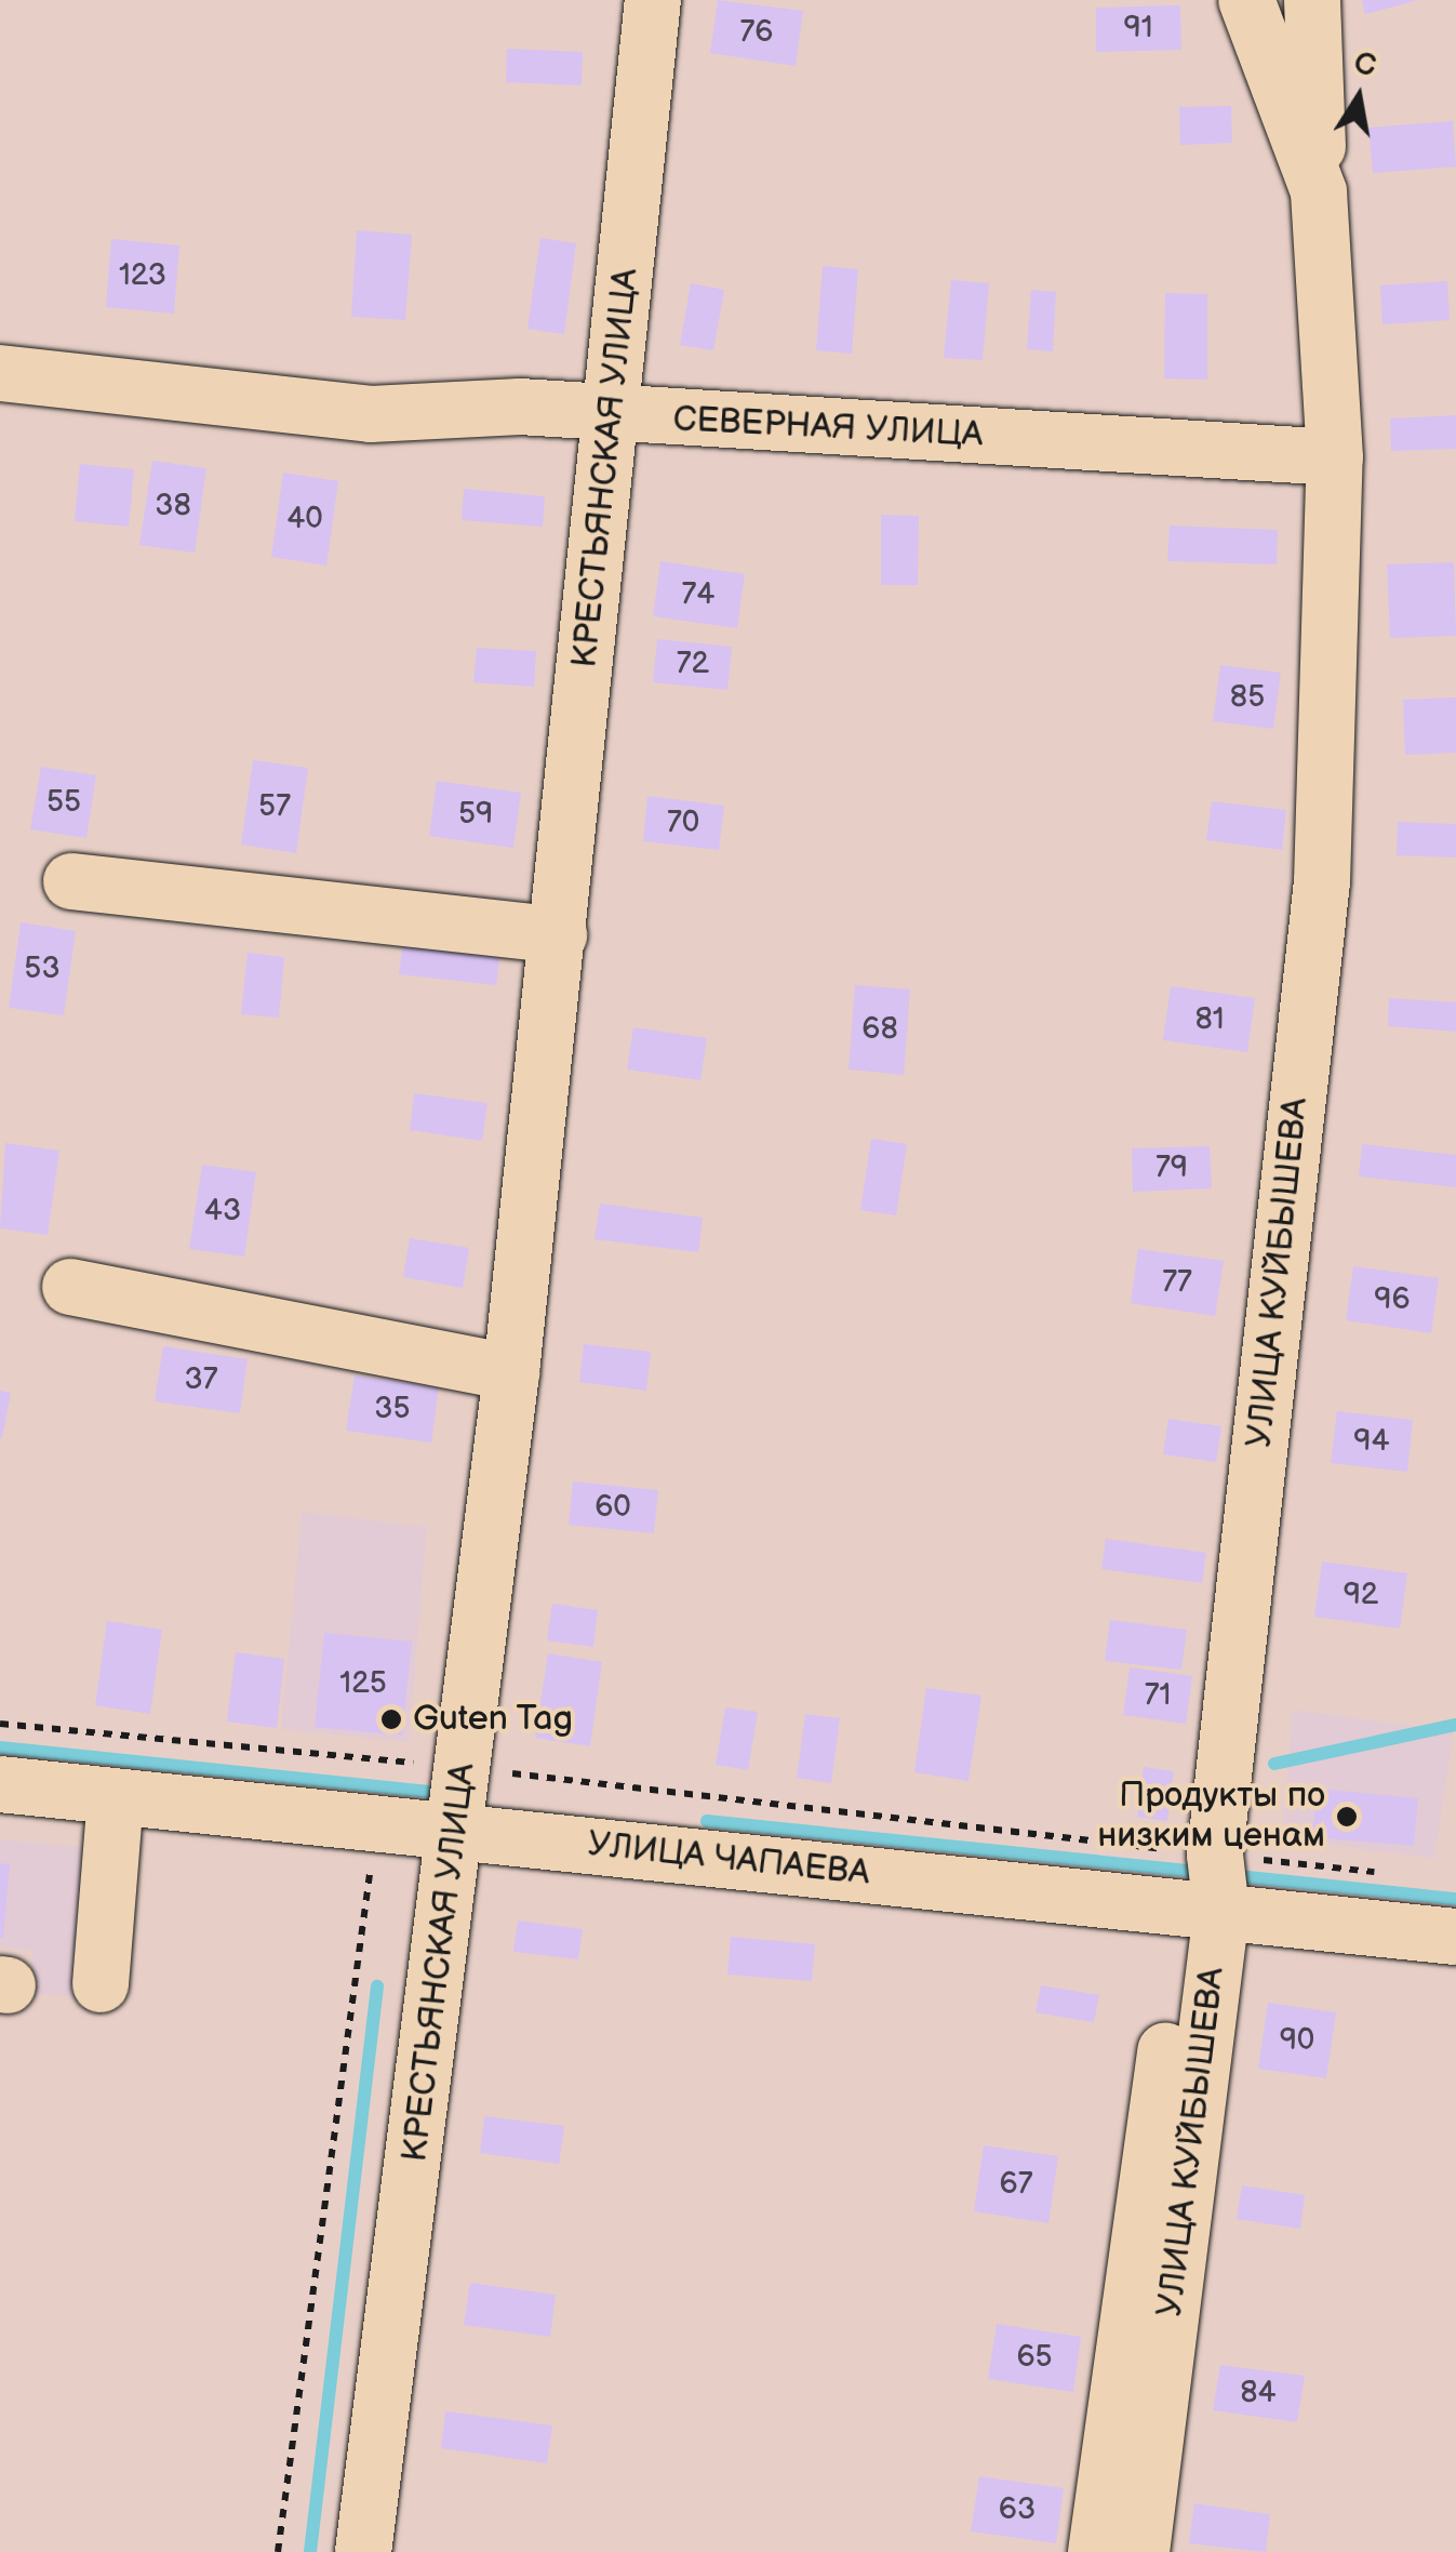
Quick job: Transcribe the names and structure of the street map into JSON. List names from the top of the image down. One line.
{"streets":{"street":["СЕВЕРНАЯ УЛИЦА","КРЕСТЬЯНСКАЯ УЛИЦА","УЛИЦА КУЙБЫШЕВА","УЛИЦА ЧАПАЕВА"]},"crossings":[["СЕВЕРНАЯ УЛИЦА","КРЕСТЬЯНСКАЯ УЛИЦА"],["СЕВЕРНАЯ УЛИЦА","УЛИЦА КУЙБЫШЕВА"],["КРЕСТЬЯНСКАЯ УЛИЦА","УЛИЦА ЧАПАЕВА"],["УЛИЦА КУЙБЫШЕВА","УЛИЦА ЧАПАЕВА"]],"places":["Guten Tag","Продукты по низким ценам"],"house_numbers":["91","76","123","38","40","74","72","85","55","57","59","70","53","81","68","79","43","77","96","37","35","94","60","92","125","71","90","67","65","84","63"],"north":"top"}
